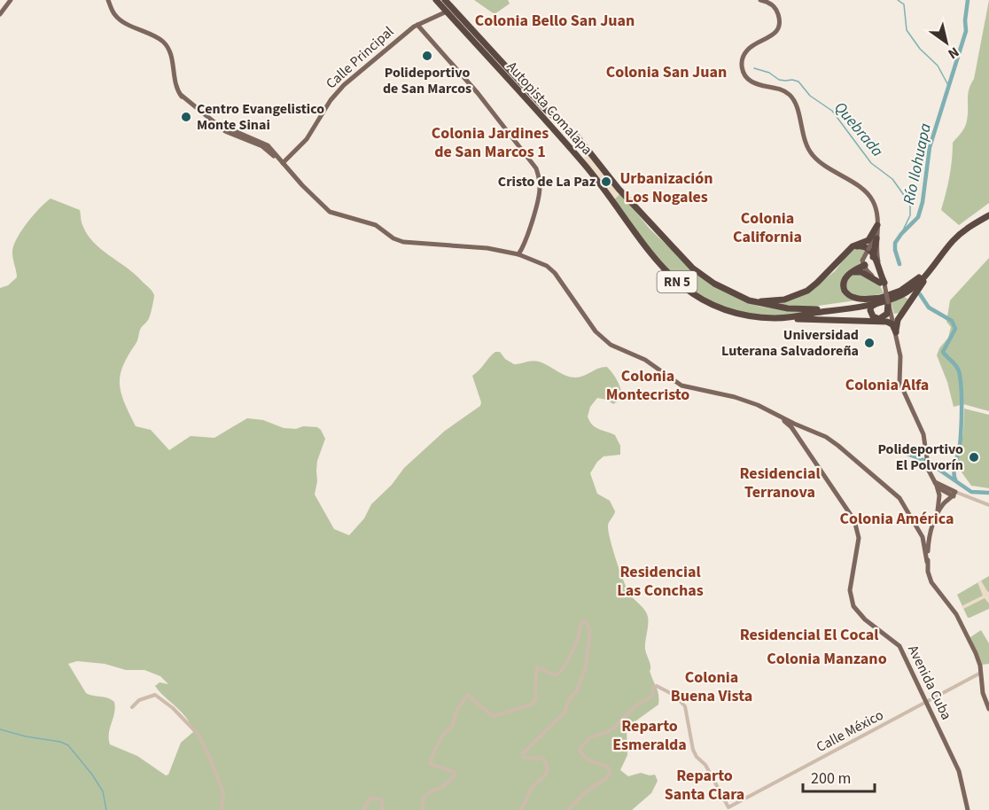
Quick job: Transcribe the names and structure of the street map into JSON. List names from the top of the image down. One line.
{"streets":{"highway":["Autopista Comalapa","RN 5"],"main road":["Calle Principal","Avenida Cuba"],"street":["Calle México"]},"crossings":[["Calle Principal","Autopista Comalapa"],["Avenida Cuba","Calle México"]],"districts":["Colonia Bello San Juan","Colonia San Juan","Colonia Jardines de San Marcos 1","Urbanización Los Nogales","Colonia California","Colonia Montecristo","Colonia Alfa","Residencial Terranova","Colonia América","Residencial Las Conchas","Residencial El Cocal","Colonia Manzano","Colonia Buena Vista","Reparto Esmeralda","Reparto Santa Clara"],"water":["Quebrada","Río Ilohuapa"],"places":["Polideportivo de San Marcos","Centro Evangelistico Monte Sinai","Cristo de La Paz","Universidad Luterana Salvadoreña","Polideportivo El Polvorín"],"scale_bar":"200 m","north":"bottom right"}
